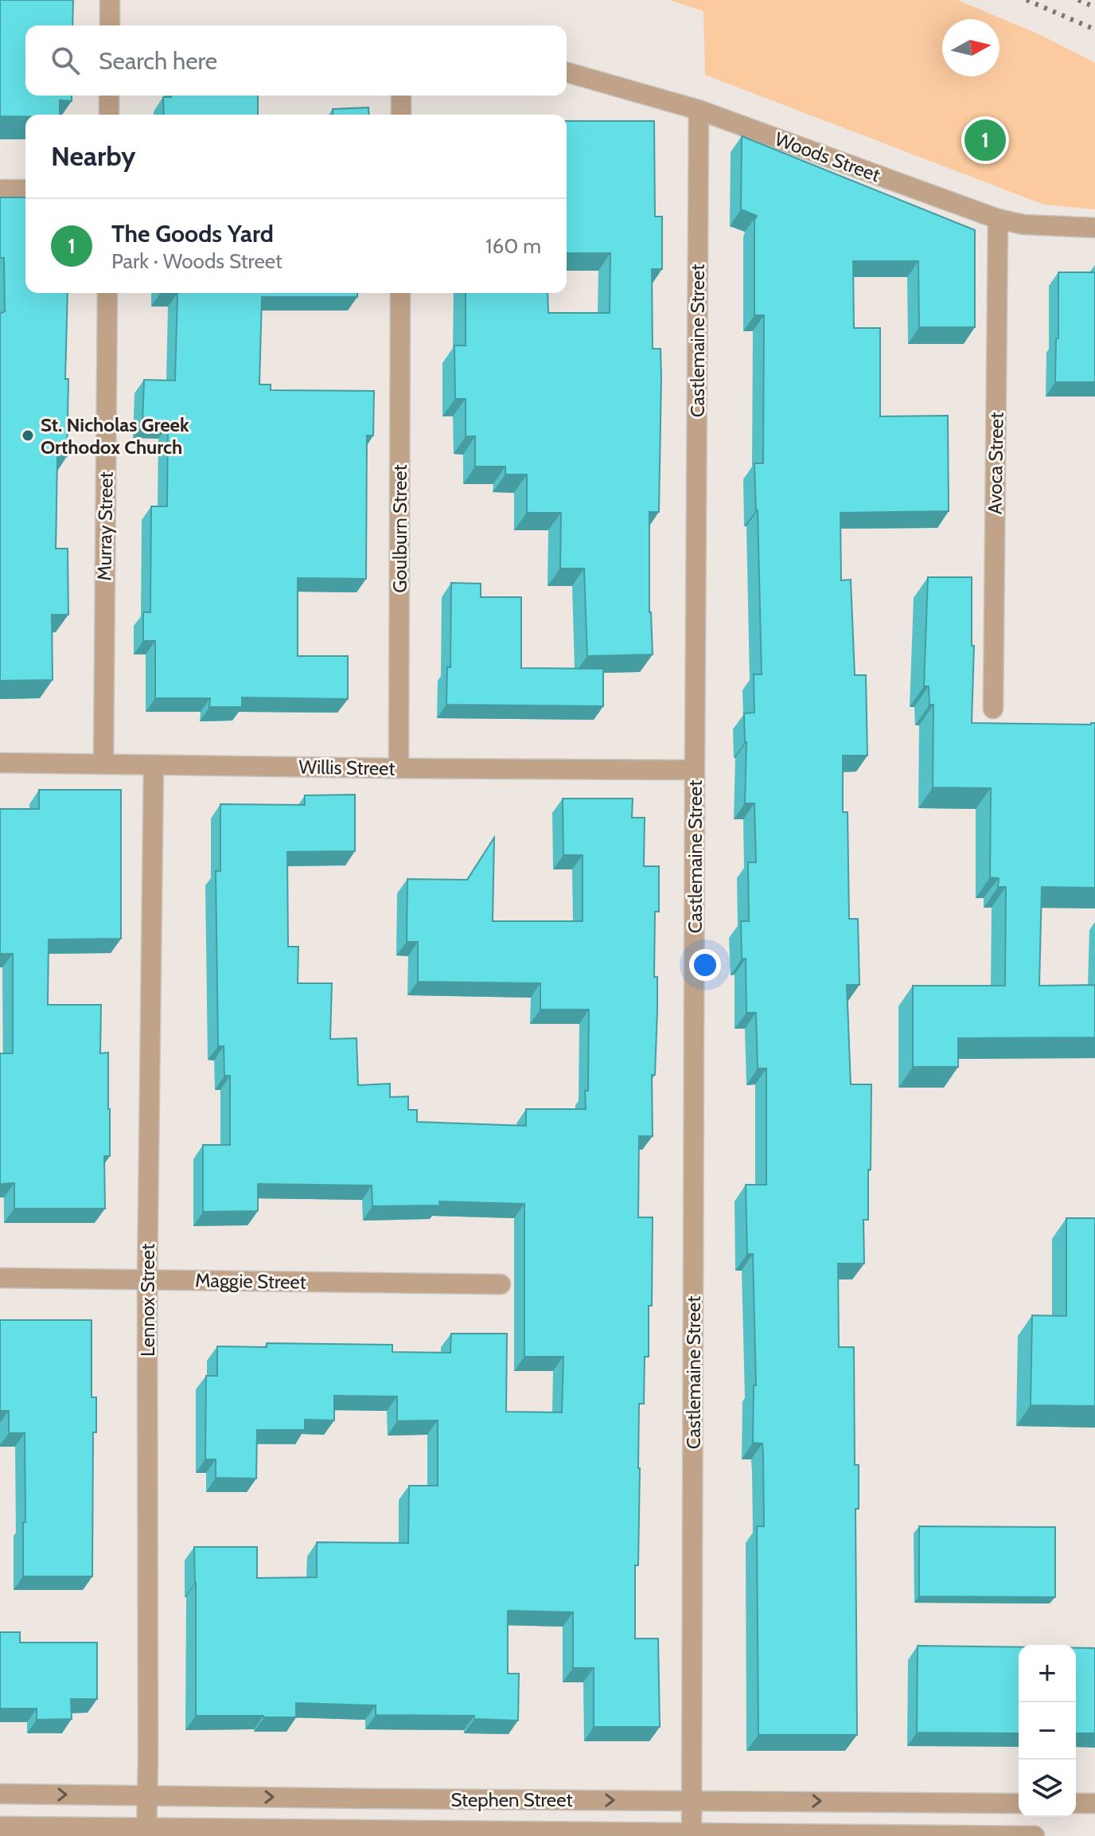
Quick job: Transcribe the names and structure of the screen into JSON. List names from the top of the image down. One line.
{"streets":{"street":["Woods Street","Castlemaine Street","Avoca Street","Murray Street","Goulburn Street","Willis Street","Maggie Street","Lennox Street","Stephen Street"]},"crossings":[["Woods Street","Castlemaine Street"],["Woods Street","Avoca Street"],["Castlemaine Street","Willis Street"],["Castlemaine Street","Stephen Street"],["Murray Street","Willis Street"],["Goulburn Street","Willis Street"],["Willis Street","Lennox Street"],["Maggie Street","Lennox Street"],["Lennox Street","Stephen Street"]],"places":["St. Nicholas Greek Orthodox Church"],"north":"right","page":{"search":"Search here","heading":"Nearby","pins":"1","list":[{"mark":"1","name":"The Goods Yard","note":"Park · Woods Street","value":"160 m"}],"map_buttons":["+","−"]}}
